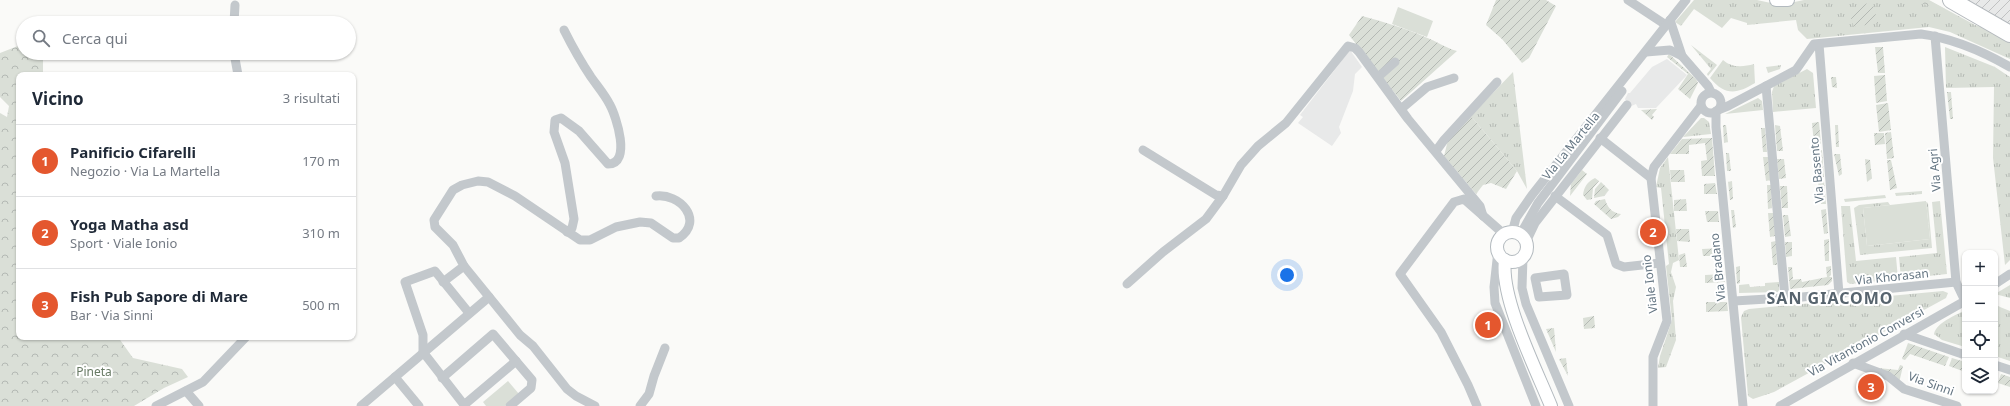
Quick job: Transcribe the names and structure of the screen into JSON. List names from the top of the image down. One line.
{"streets":{"street":["Via La Martella","Via Basento","Via Agri","Via Bradano","Via Khorasan","Viale Ionio","Via Vitantonio Conversi","Via Sinni"]},"crossings":[["Via Basento","Via Khorasan"],["Via Agri","Via Khorasan"],["Via Bradano","Via Khorasan"],["Via Vitantonio Conversi","Via Sinni"]],"districts":["SAN GIACOMO"],"parks":["Pineta"],"page":{"search":"Cerca qui","heading":["Vicino","3 risultati"],"list":[{"mark":"1","name":"Panificio Cifarelli","note":"Negozio · Via La Martella","value":"170 m"},{"mark":"2","name":"Yoga Matha asd","note":"Sport · Viale Ionio","value":"310 m"},{"mark":"3","name":"Fish Pub Sapore di Mare","note":"Bar · Via Sinni","value":"500 m"}],"pins":["2","1","3"],"map_buttons":["+","−"]}}
